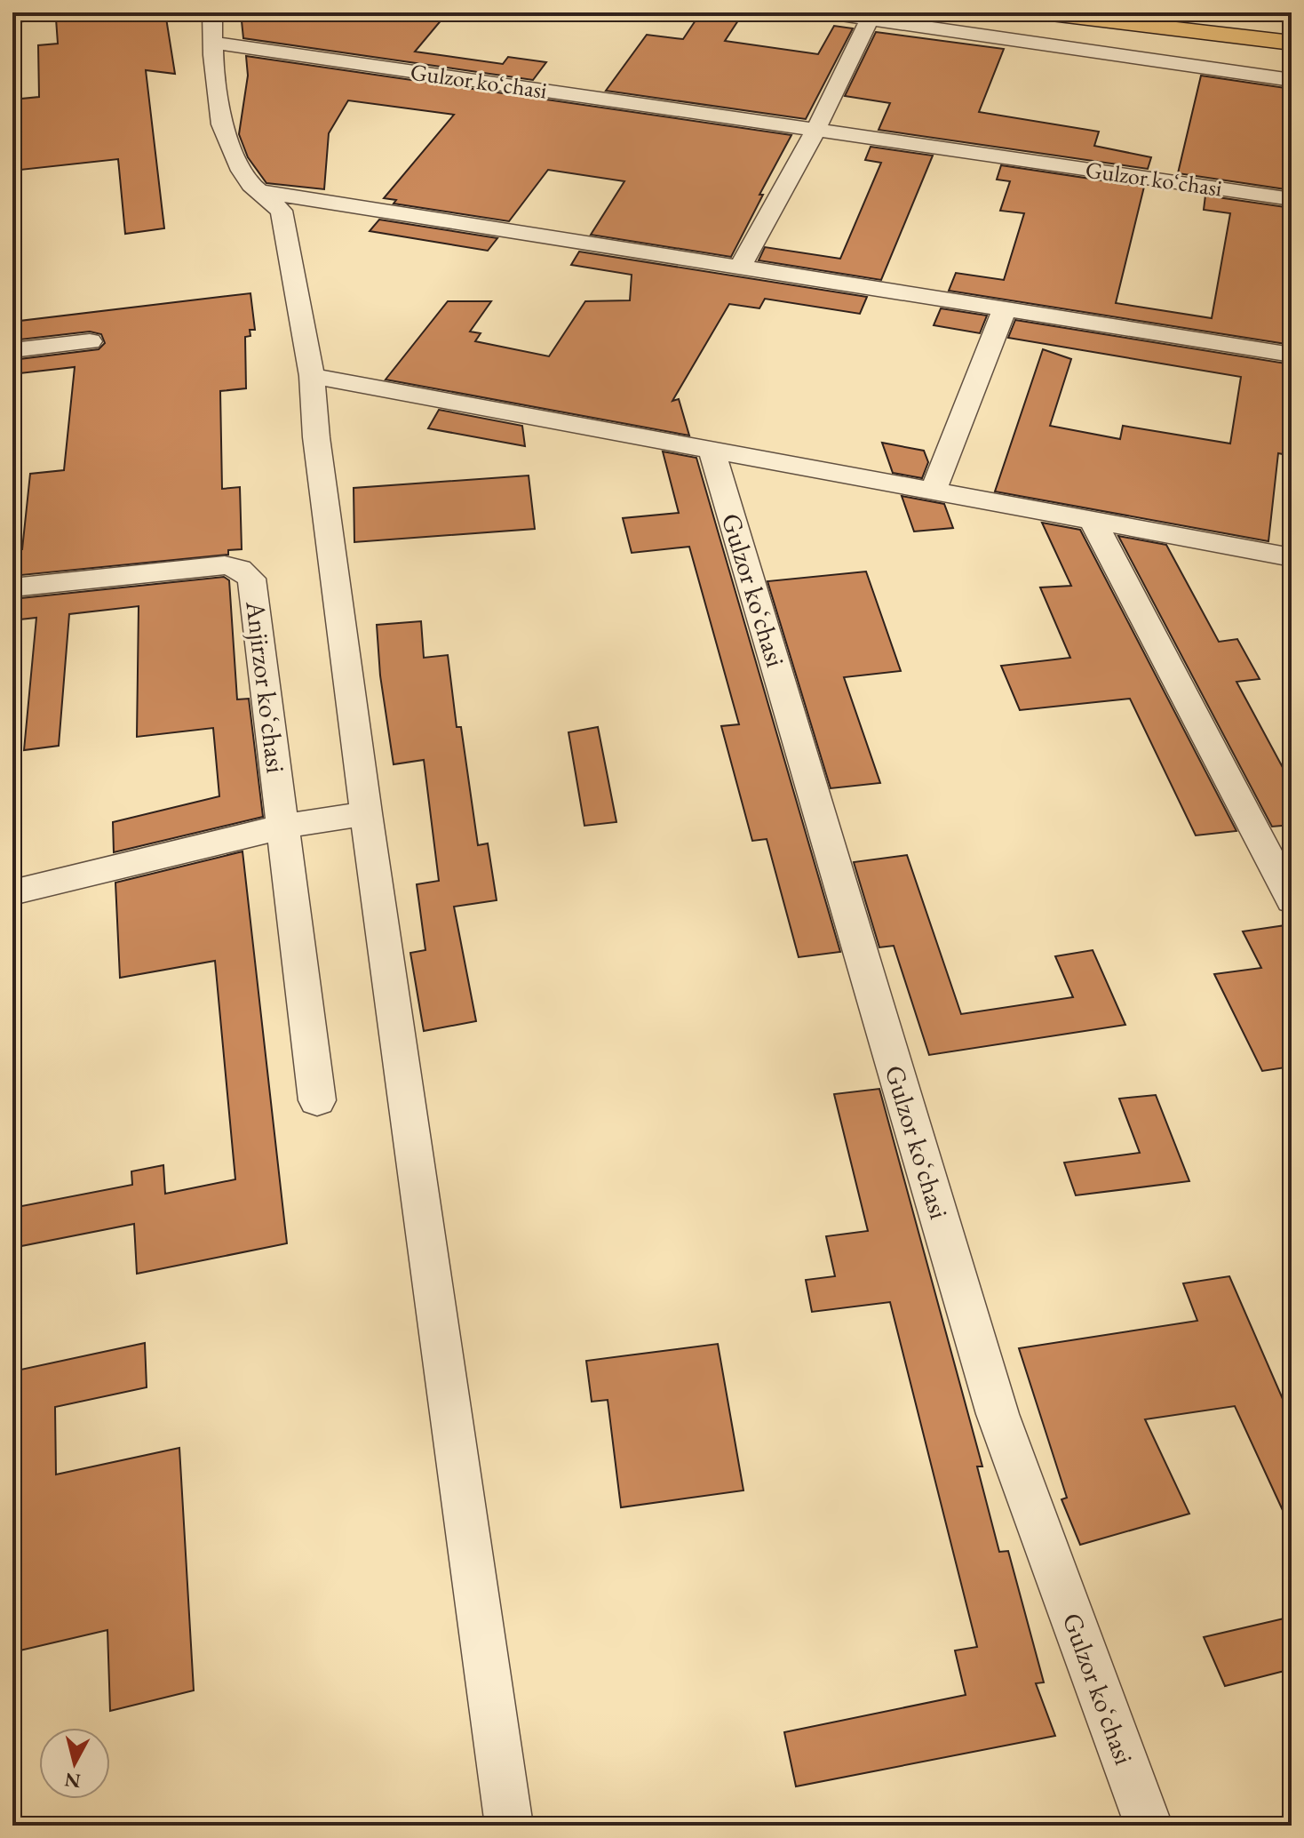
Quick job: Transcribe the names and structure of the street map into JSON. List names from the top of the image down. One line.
{"streets":{"street":["Gulzor koʻchasi","Anjirzor koʻchasi"]},"north":"bottom"}
